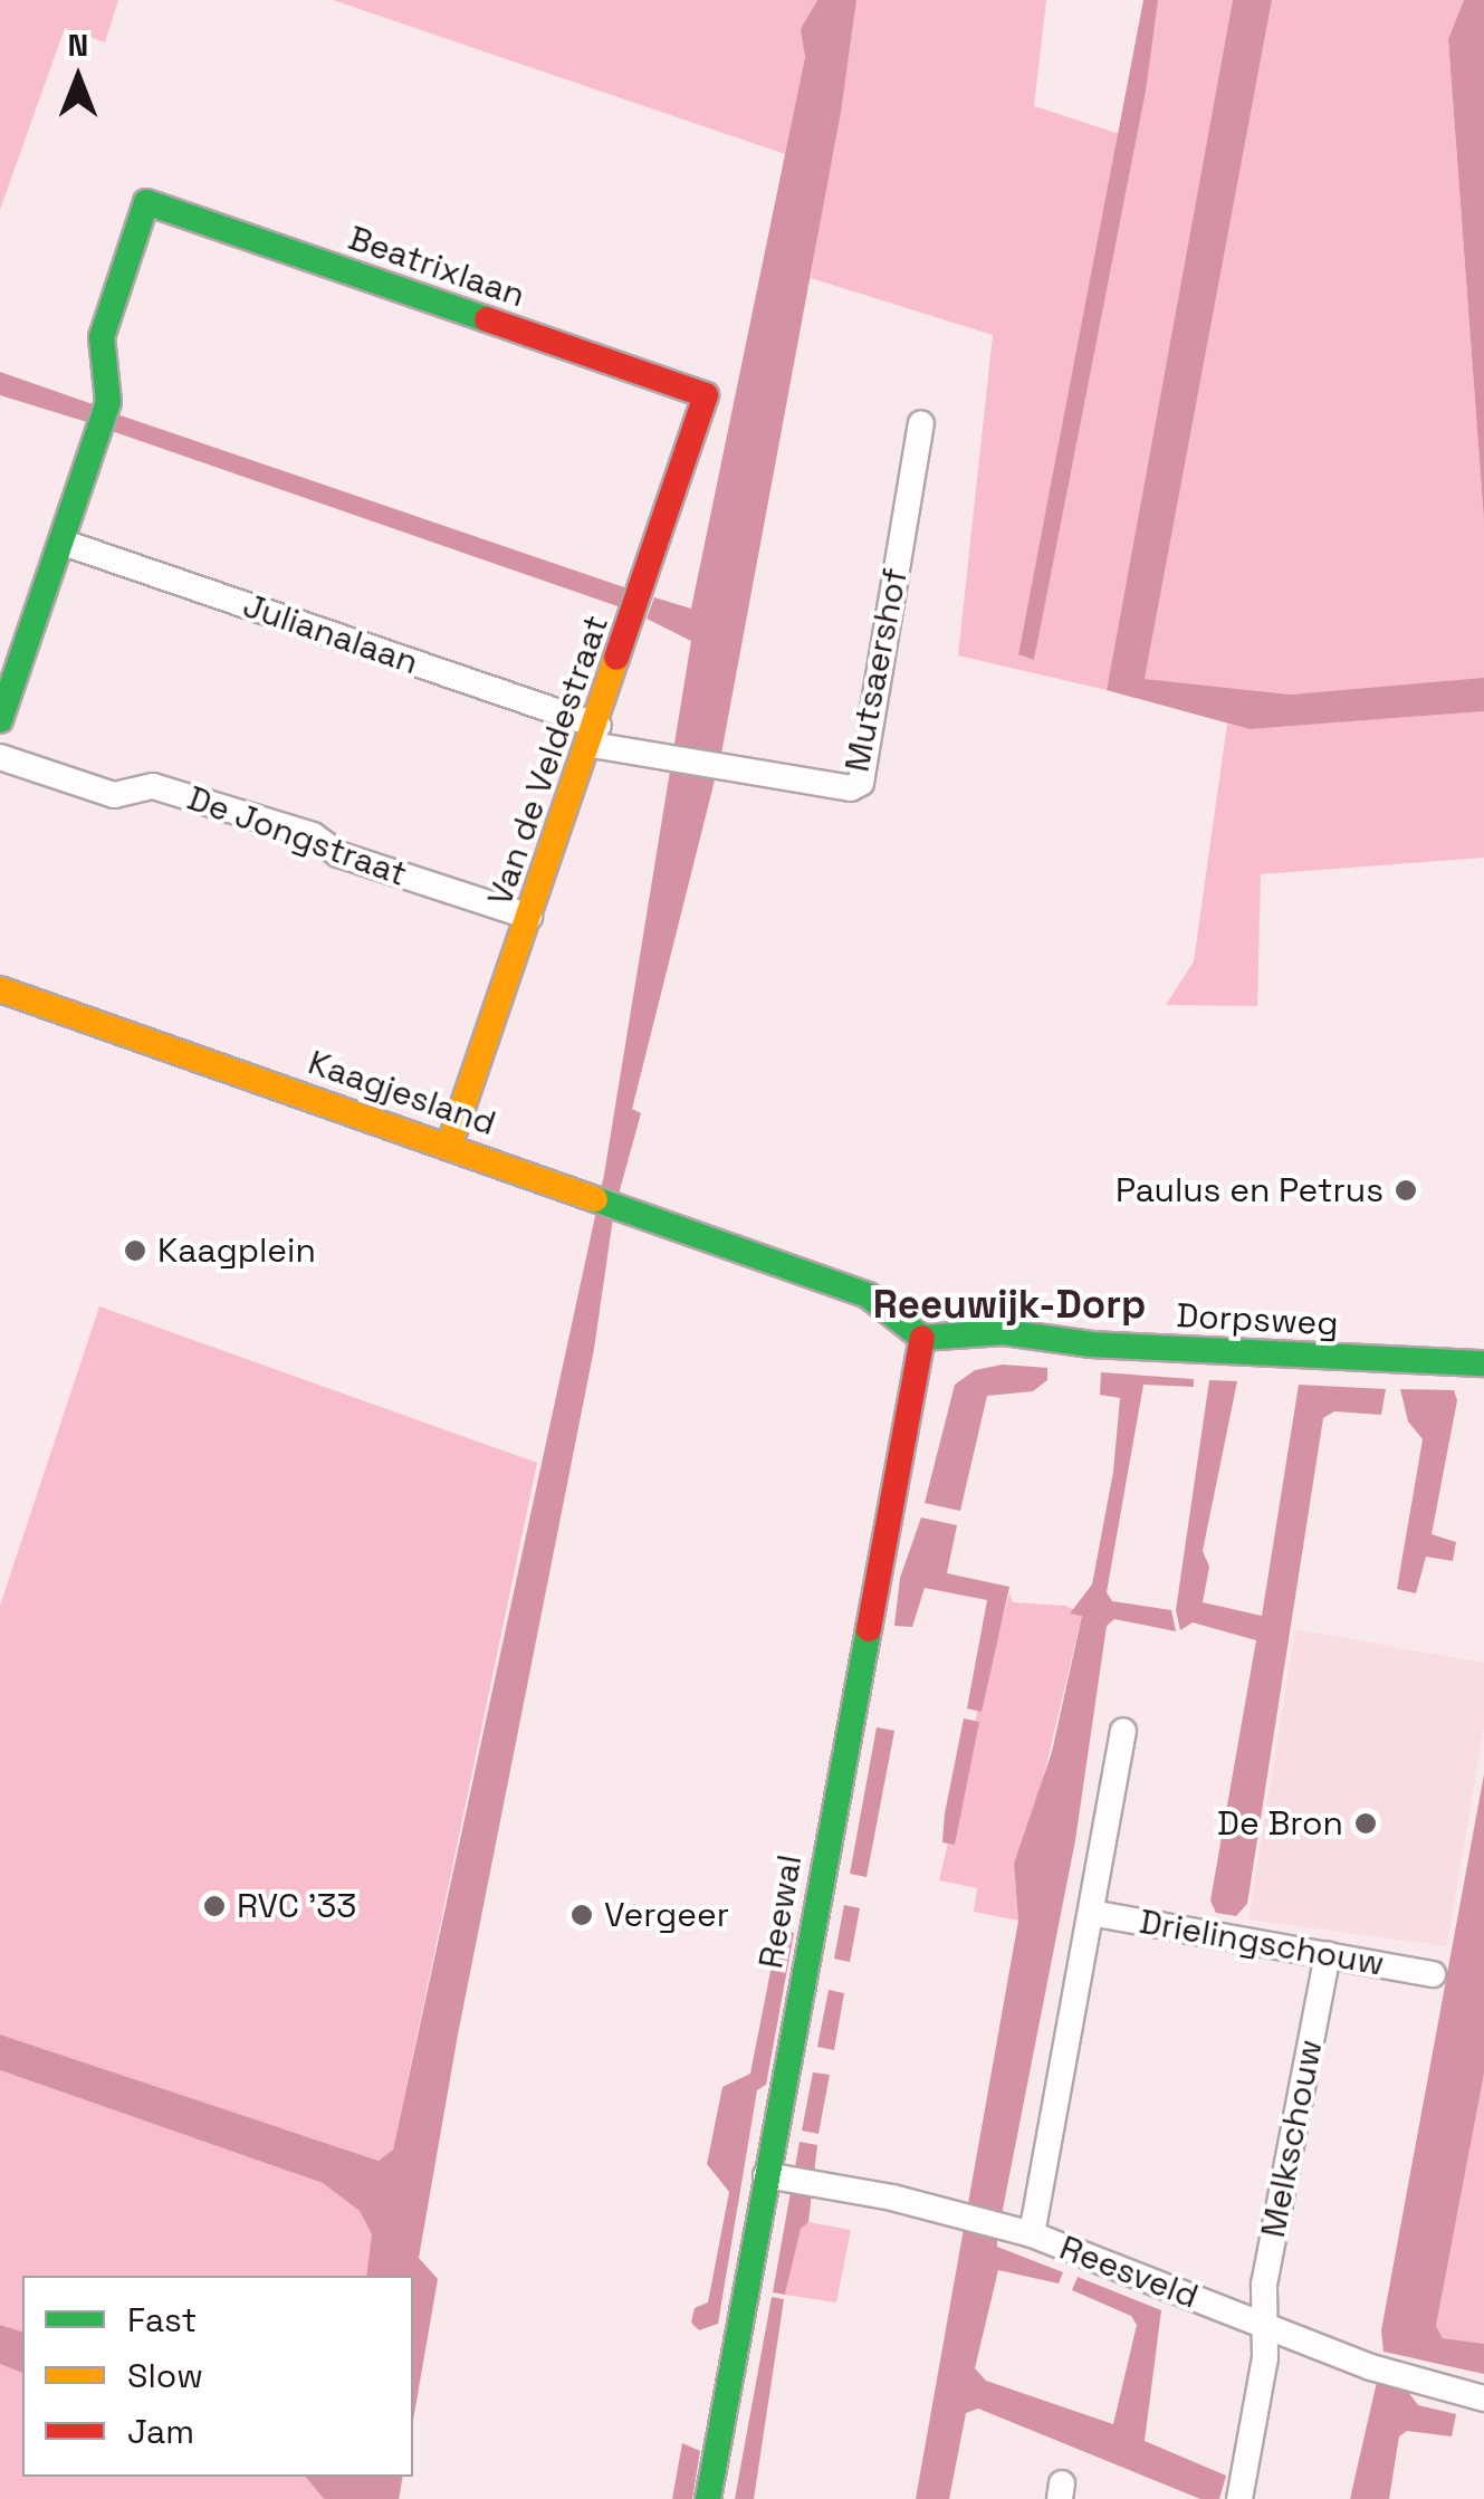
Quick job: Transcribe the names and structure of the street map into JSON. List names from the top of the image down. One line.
{"streets":{"street":["Beatrixlaan","Julianalaan","Mutsaershof","Van de Veldestraat","De Jongstraat","Kaagjesland","Dorpsweg","Reewal","Drielingschouw","Melkschouw","Reesveld"]},"crossings":[["Beatrixlaan","Julianalaan"],["Beatrixlaan","Van de Veldestraat"],["Julianalaan","Mutsaershof"],["Julianalaan","Van de Veldestraat"],["Mutsaershof","Van de Veldestraat"],["Van de Veldestraat","De Jongstraat"],["Van de Veldestraat","Kaagjesland"],["Kaagjesland","Dorpsweg"],["Kaagjesland","Reewal"],["Dorpsweg","Reewal"],["Reewal","Reesveld"],["Drielingschouw","Melkschouw"],["Drielingschouw","Reesveld"],["Melkschouw","Reesveld"]],"districts":["Reeuwijk-Dorp"],"places":["Paulus en Petrus","Kaagplein","De Bron","RVC '33","Vergeer"],"legend":["Fast","Slow","Jam"],"north":"top"}
